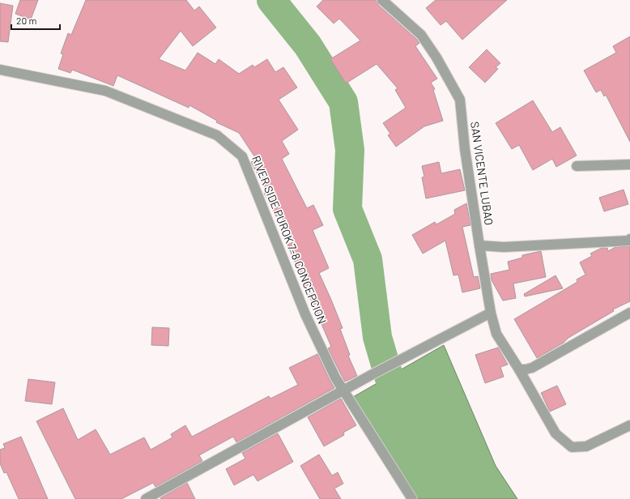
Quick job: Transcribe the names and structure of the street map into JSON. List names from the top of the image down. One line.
{"streets":{"street":["SAN VICENTE LUBAO","RIVER SIDE PUROK 7-8 CONCEPCION"]},"scale_bar":"20 m"}
